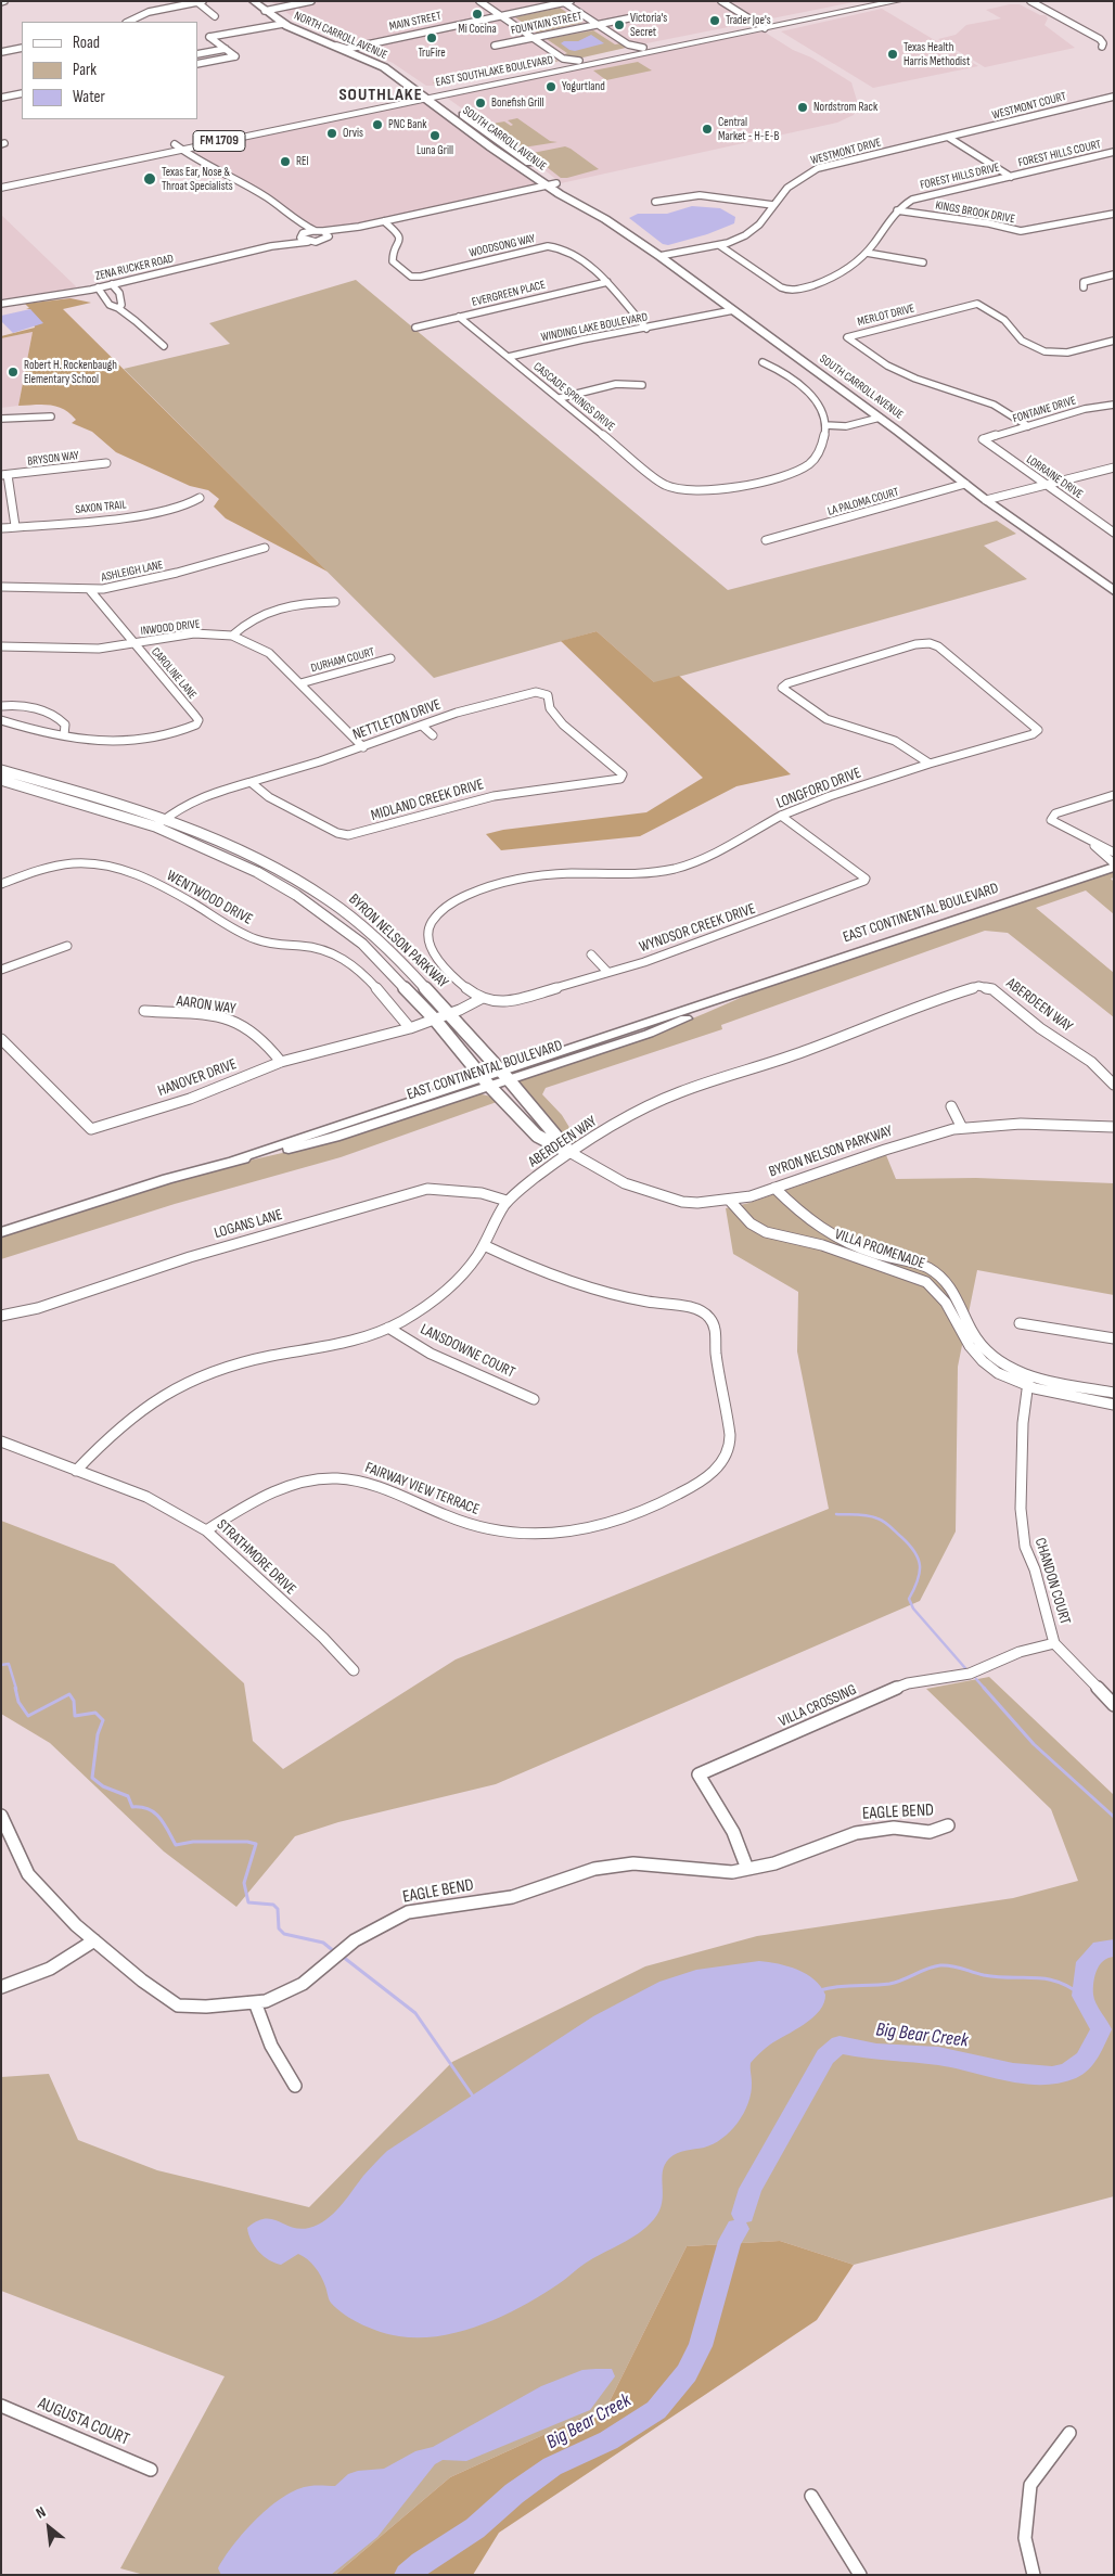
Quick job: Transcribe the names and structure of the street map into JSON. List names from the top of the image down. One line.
{"streets":{"main road":["NORTH CARROLL AVENUE","EAST SOUTHLAKE BOULEVARD","SOUTH CARROLL AVENUE","FM 1709","EAST CONTINENTAL BOULEVARD"],"street":["MAIN STREET","FOUNTAIN STREET","WESTMONT COURT","WESTMONT DRIVE","FOREST HILLS COURT","FOREST HILLS DRIVE","KINGS BROOK DRIVE","WOODSONG WAY","ZENA RUCKER ROAD","EVERGREEN PLACE","MERLOT DRIVE","WINDING LAKE BOULEVARD","CASCADE SPRINGS DRIVE","FONTAINE DRIVE","BRYSON WAY","LORRAINE DRIVE","LA PALOMA COURT","SAXON TRAIL","ASHLEIGH LANE","INWOOD DRIVE","DURHAM COURT","CAROLINE LANE","NETTLETON DRIVE","LONGFORD DRIVE","MIDLAND CREEK DRIVE","WENTWOOD DRIVE","WYNDSOR CREEK DRIVE","BYRON NELSON PARKWAY","AARON WAY","ABERDEEN WAY","HANOVER DRIVE","LOGANS LANE","VILLA PROMENADE","LANSDOWNE COURT","FAIRWAY VIEW TERRACE","STRATHMORE DRIVE","CHANDON COURT","VILLA CROSSING","EAGLE BEND","AUGUSTA COURT"]},"crossings":[["MAIN STREET","NORTH CARROLL AVENUE"],["NORTH CARROLL AVENUE","EAST SOUTHLAKE BOULEVARD"],["NORTH CARROLL AVENUE","SOUTH CARROLL AVENUE"],["EAST SOUTHLAKE BOULEVARD","SOUTH CARROLL AVENUE"],["WESTMONT COURT","WESTMONT DRIVE"],["SOUTH CARROLL AVENUE","WESTMONT DRIVE"],["SOUTH CARROLL AVENUE","WINDING LAKE BOULEVARD"],["SOUTH CARROLL AVENUE","LA PALOMA COURT"],["WESTMONT DRIVE","FOREST HILLS DRIVE"],["FOREST HILLS COURT","FOREST HILLS DRIVE"],["FOREST HILLS DRIVE","KINGS BROOK DRIVE"],["WOODSONG WAY","EVERGREEN PLACE"],["WOODSONG WAY","WINDING LAKE BOULEVARD"],["EVERGREEN PLACE","CASCADE SPRINGS DRIVE"],["MERLOT DRIVE","FONTAINE DRIVE"],["WINDING LAKE BOULEVARD","CASCADE SPRINGS DRIVE"],["FONTAINE DRIVE","LORRAINE DRIVE"],["ASHLEIGH LANE","CAROLINE LANE"],["INWOOD DRIVE","DURHAM COURT"],["INWOOD DRIVE","CAROLINE LANE"],["INWOOD DRIVE","NETTLETON DRIVE"],["NETTLETON DRIVE","MIDLAND CREEK DRIVE"],["NETTLETON DRIVE","BYRON NELSON PARKWAY"],["LONGFORD DRIVE","WYNDSOR CREEK DRIVE"],["WENTWOOD DRIVE","HANOVER DRIVE"],["EAST CONTINENTAL BOULEVARD","BYRON NELSON PARKWAY"],["BYRON NELSON PARKWAY","ABERDEEN WAY"],["BYRON NELSON PARKWAY","HANOVER DRIVE"],["BYRON NELSON PARKWAY","VILLA PROMENADE"],["AARON WAY","HANOVER DRIVE"],["ABERDEEN WAY","LOGANS LANE"],["ABERDEEN WAY","LANSDOWNE COURT"],["ABERDEEN WAY","FAIRWAY VIEW TERRACE"],["ABERDEEN WAY","STRATHMORE DRIVE"],["VILLA PROMENADE","CHANDON COURT"],["FAIRWAY VIEW TERRACE","STRATHMORE DRIVE"],["CHANDON COURT","VILLA CROSSING"],["VILLA CROSSING","EAGLE BEND"]],"districts":["SOUTHLAKE"],"water":["Big Bear Creek"],"places":["Mi Cocina","Trader Joe's","Victoria's Secret","TruFire","Texas Health Harris Methodist","Yogurtland","Bonefish Grill","Nordstrom Rack","PNC Bank","Central Market - H-E-B","Orvis","Luna Grill","REI","Texas Ear, Nose & Throat Specialists","Robert H. Rockenbaugh Elementary School"],"legend":["Road","Park","Water"],"north":"top left"}
